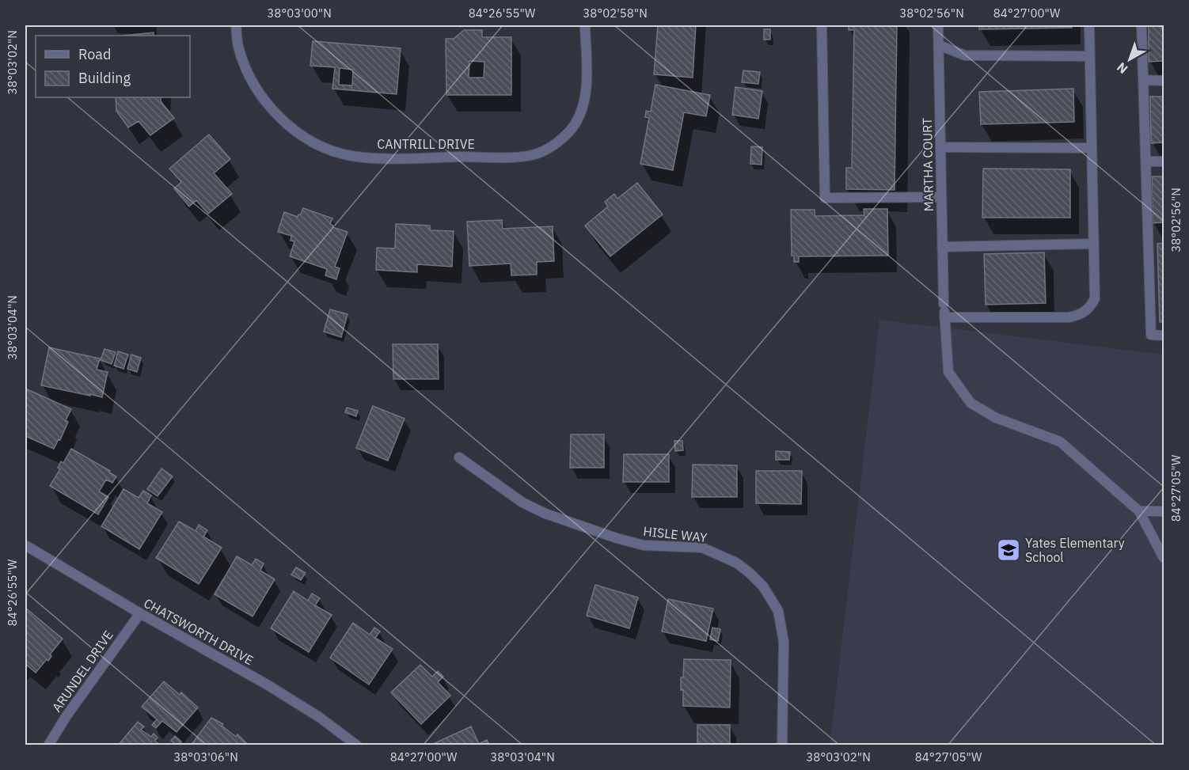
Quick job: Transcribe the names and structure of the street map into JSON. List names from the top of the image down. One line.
{"streets":{"street":["CANTRILL DRIVE","MARTHA COURT","HISLE WAY","CHATSWORTH DRIVE","ARUNDEL DRIVE"]},"crossings":[["CHATSWORTH DRIVE","ARUNDEL DRIVE"]],"places":{"school or university":["Yates Elementary School"]},"legend":["Road","Building"],"north":"bottom left","coordinates":["38°03'00\"N","84°26'55\"W","38°02'58\"N","38°02'56\"N","84°27'00\"W","38°03'02\"N","38°03'04\"N","84°27'05\"W","38°03'06\"N"]}
